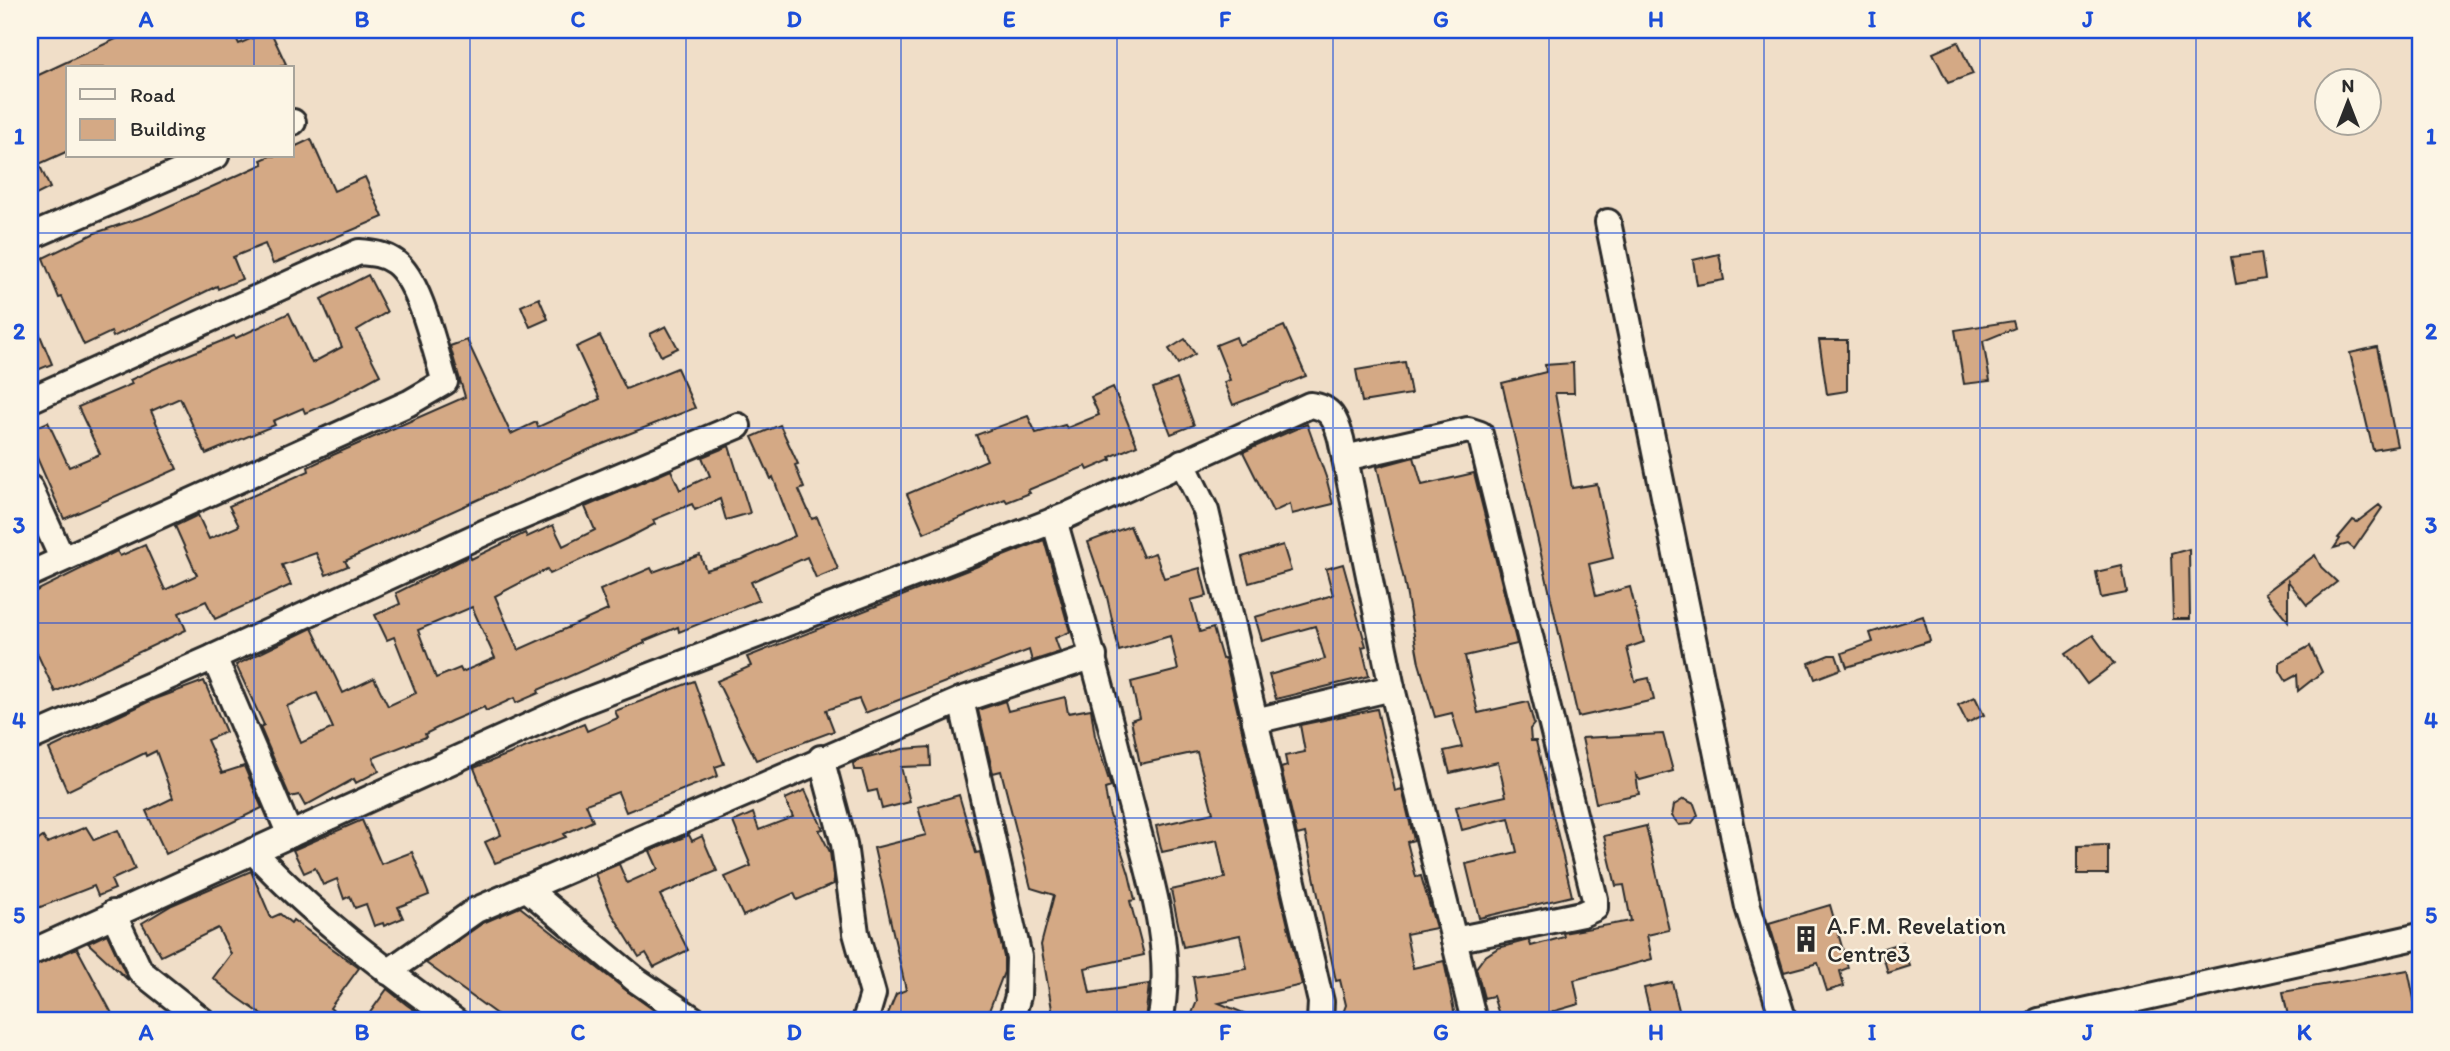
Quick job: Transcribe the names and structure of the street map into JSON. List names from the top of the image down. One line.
{"places":{"building":["A.F.M. Revelation Centre3"]},"legend":["Road","Building"],"north":"top","grid":{"columns":["A","B","C","D","E","F","G","H","I","J","K"],"rows":["1","2","3","4","5"]}}
